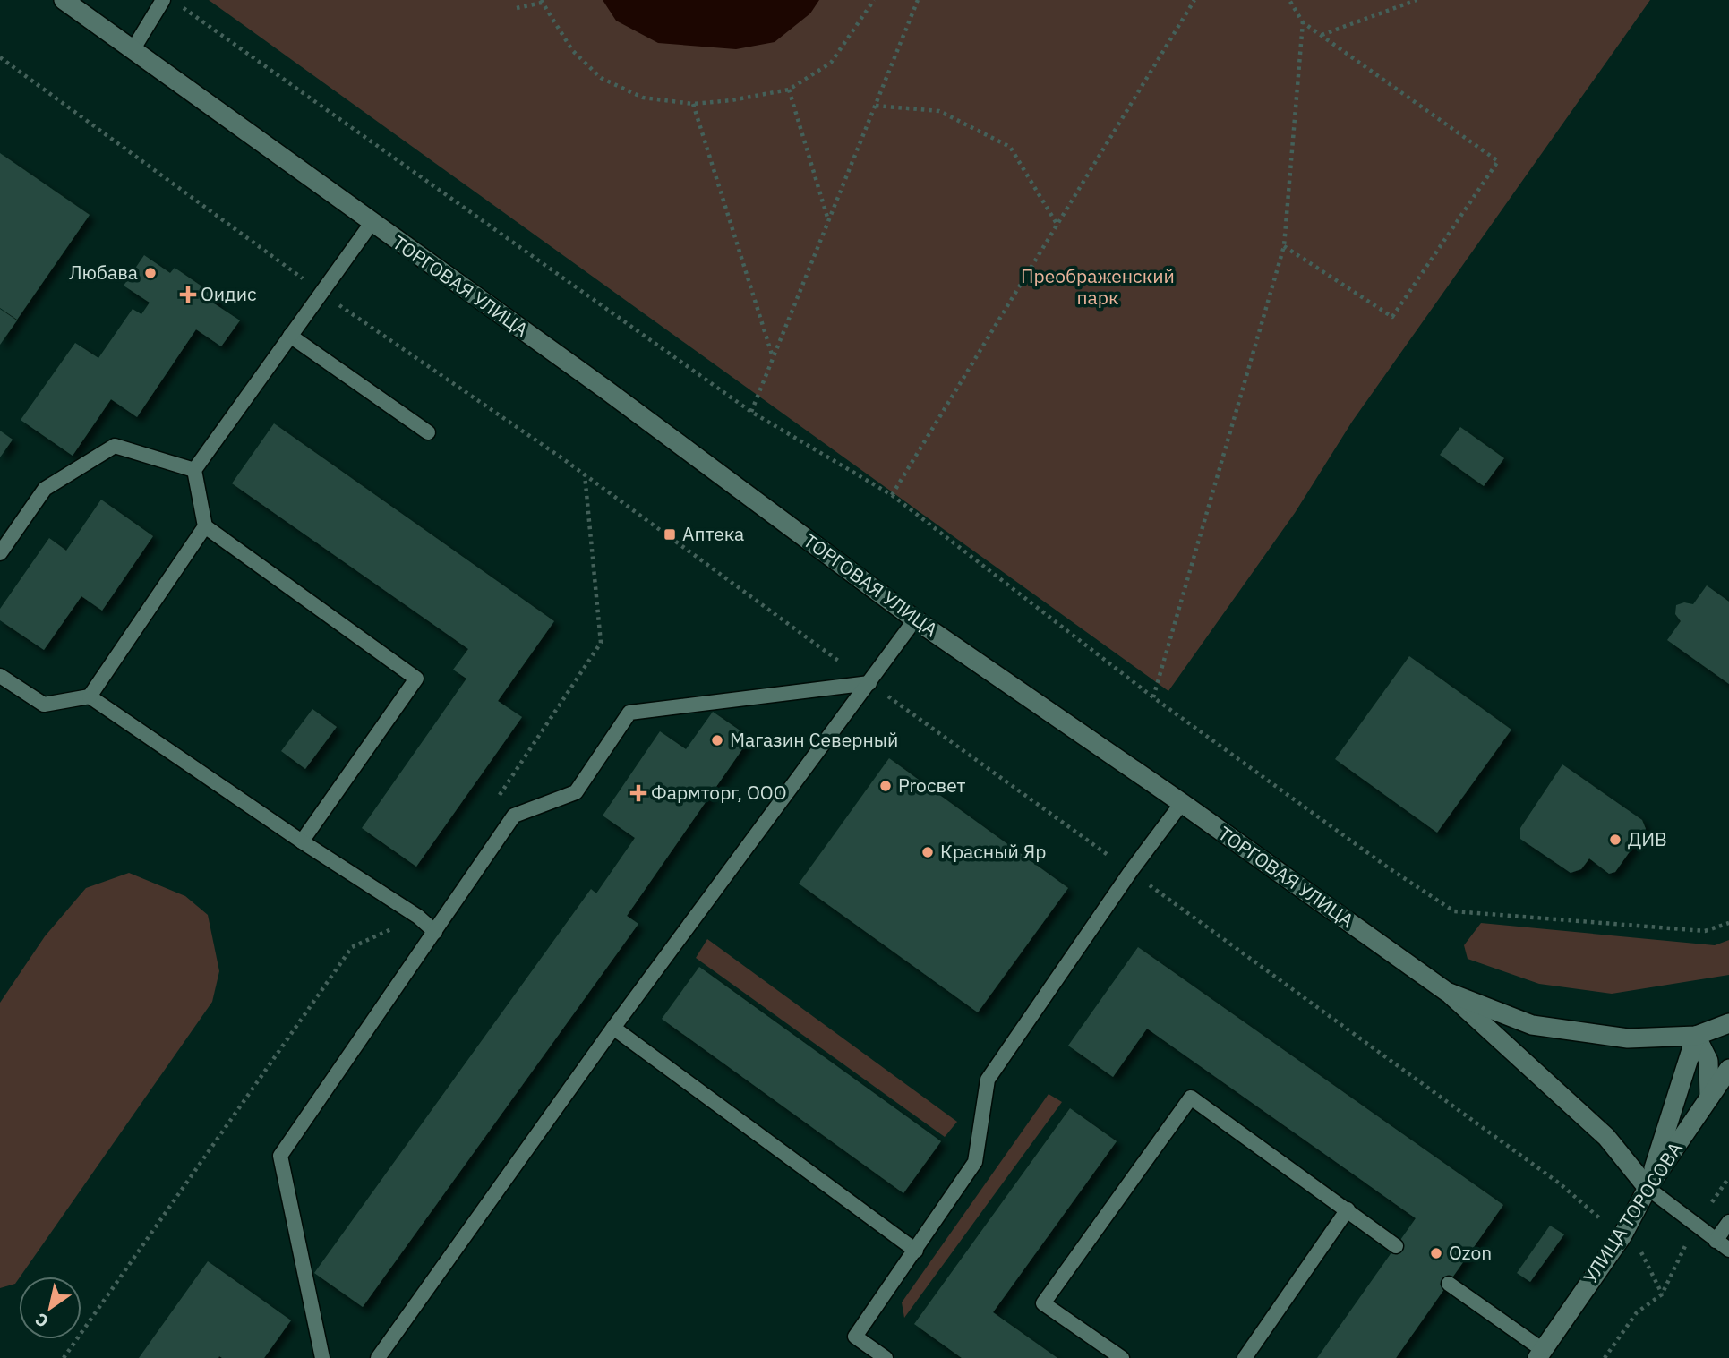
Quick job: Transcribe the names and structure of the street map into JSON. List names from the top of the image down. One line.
{"streets":{"street":["ТОРГОВАЯ УЛИЦА","УЛИЦА ТОРОСОВА"]},"parks":["Преображенский парк"],"places":{"other":["Любава","Магазин Северный","Proсвет","ДИВ","Красный Яр","Ozon"],"health":["Оидис","Фармторг, ООО"],"transit":["Аптека"]},"north":"bottom left"}
